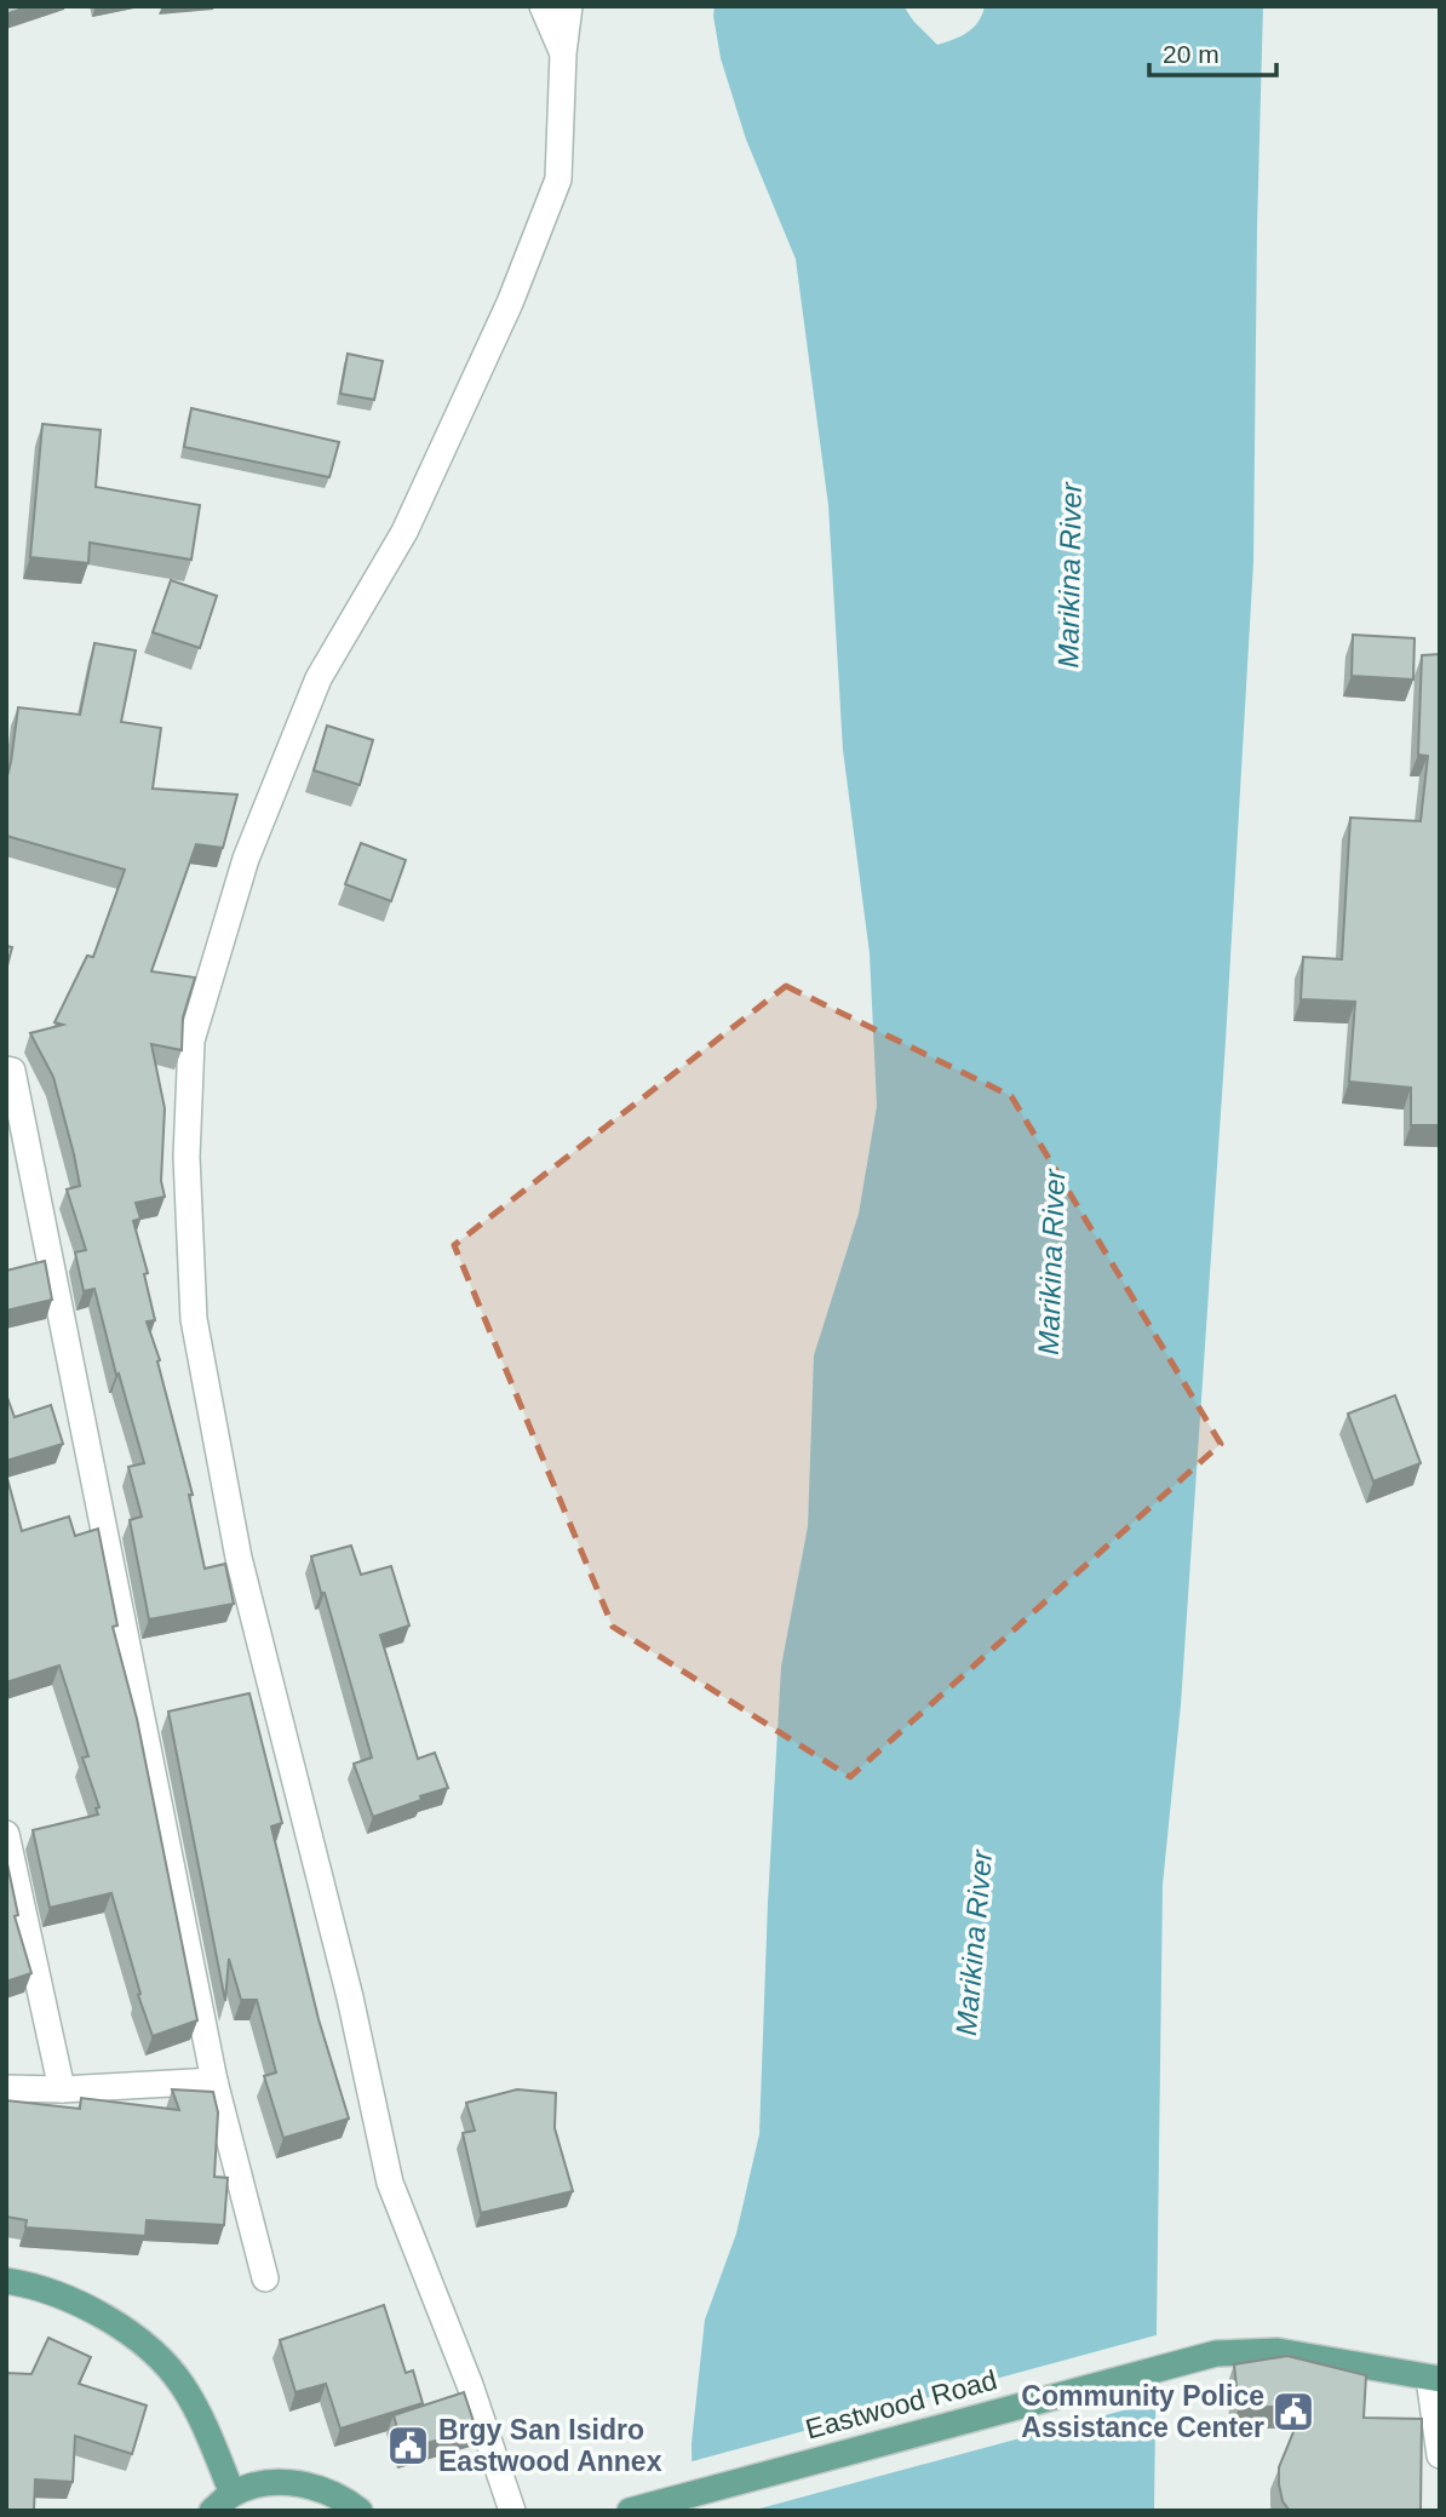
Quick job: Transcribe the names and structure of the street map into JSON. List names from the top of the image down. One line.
{"streets":{"main road":["Eastwood Road"]},"water":["Marikina River"],"places":{"public building":["Community Police Assistance Center","Brgy San Isidro Eastwood Annex"]},"scale_bar":"20 m"}
